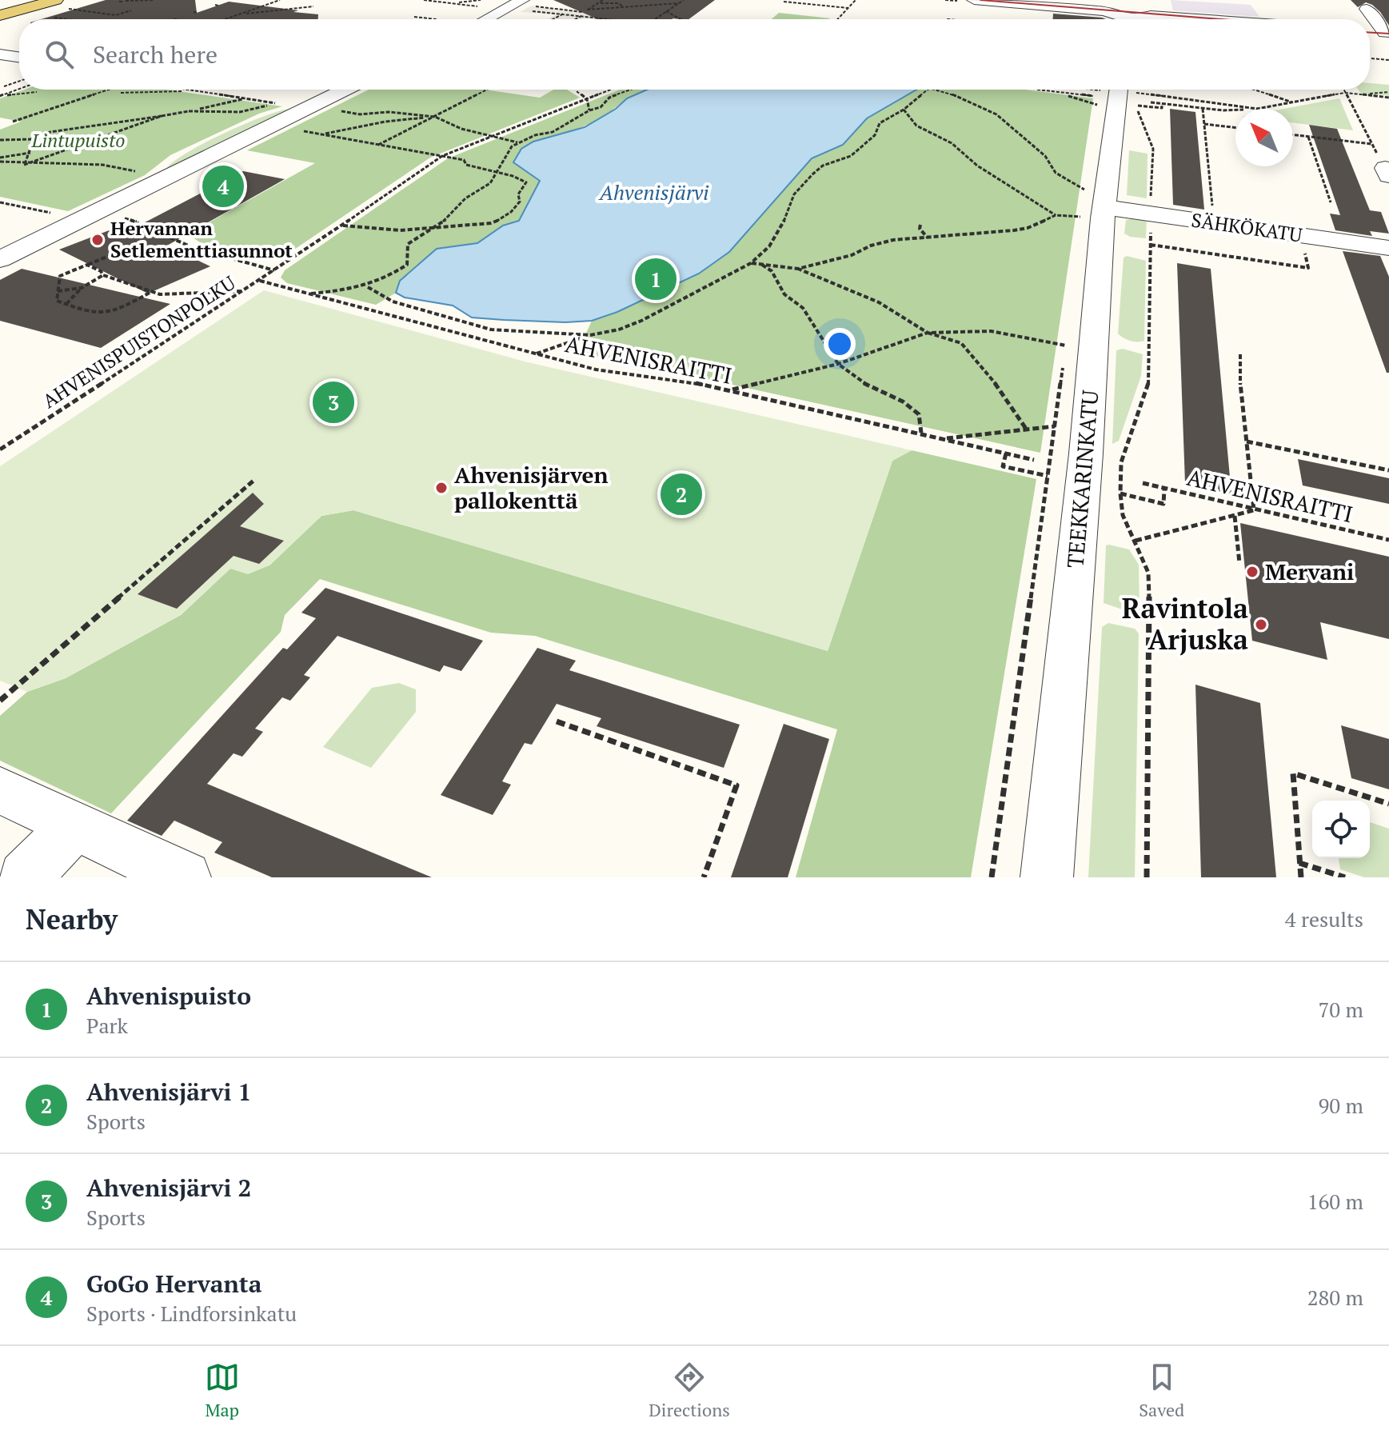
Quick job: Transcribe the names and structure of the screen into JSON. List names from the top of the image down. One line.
{"streets":{"street":["SÄHKÖKATU","TEEKKARINKATU"],"path":["AHVENISPUISTONPOLKU","AHVENISRAITTI"]},"crossings":[["SÄHKÖKATU","TEEKKARINKATU"],["AHVENISPUISTONPOLKU","AHVENISRAITTI"]],"water":["Ahvenisjärvi"],"parks":["Lintupuisto"],"places":["Hervannan Setlementtiasunnot","Ahvenisjärven pallokenttä","Mervani","Ravintola Arjuska"],"north":"top left","page":{"search":"Search here","pins":["4","1","3","2"],"heading":["Nearby","4 results"],"list":[{"mark":"1","name":"Ahvenispuisto","note":"Park","value":"70 m"},{"mark":"2","name":"Ahvenisjärvi 1","note":"Sports","value":"90 m"},{"mark":"3","name":"Ahvenisjärvi 2","note":"Sports","value":"160 m"},{"mark":"4","name":"GoGo Hervanta","note":"Sports · Lindforsinkatu","value":"280 m"}],"nav":["Map","Directions","Saved"]}}
